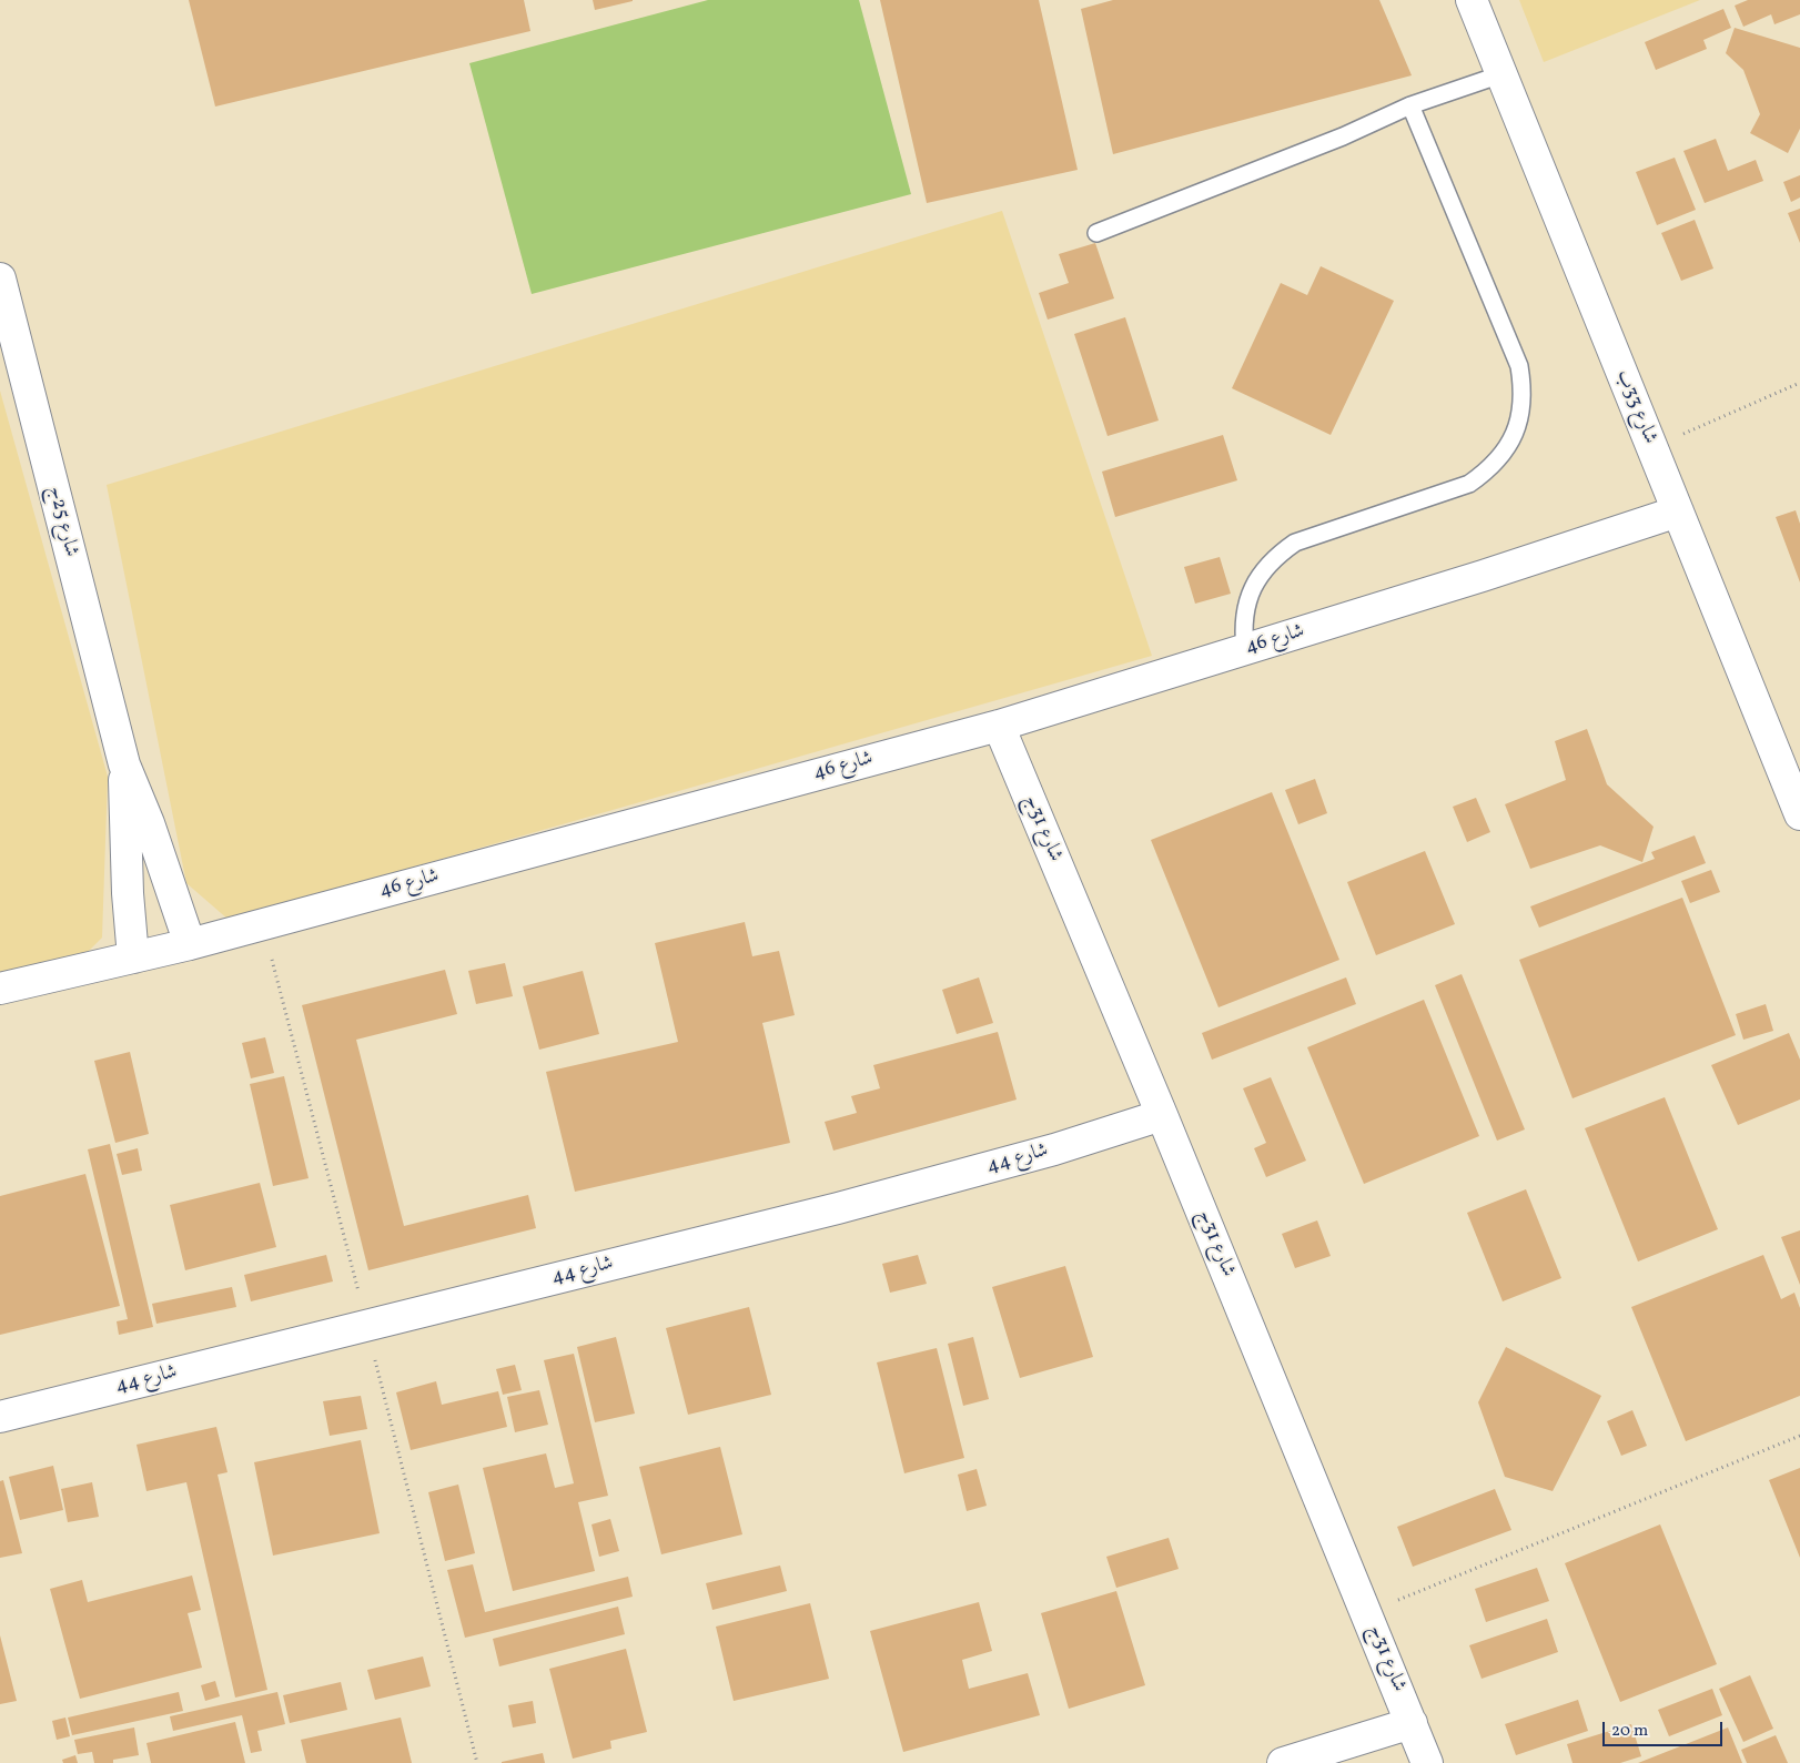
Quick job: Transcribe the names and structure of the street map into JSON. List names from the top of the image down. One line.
{"streets":{"street":["شارع 33ب","شارع 25ج","شارع 46","شارع 31ج","شارع 44"]},"crossings":[["شارع 33ب","شارع 46"],["شارع 25ج","شارع 46"],["شارع 46","شارع 31ج"],["شارع 31ج","شارع 44"]],"scale_bar":"20 m"}
